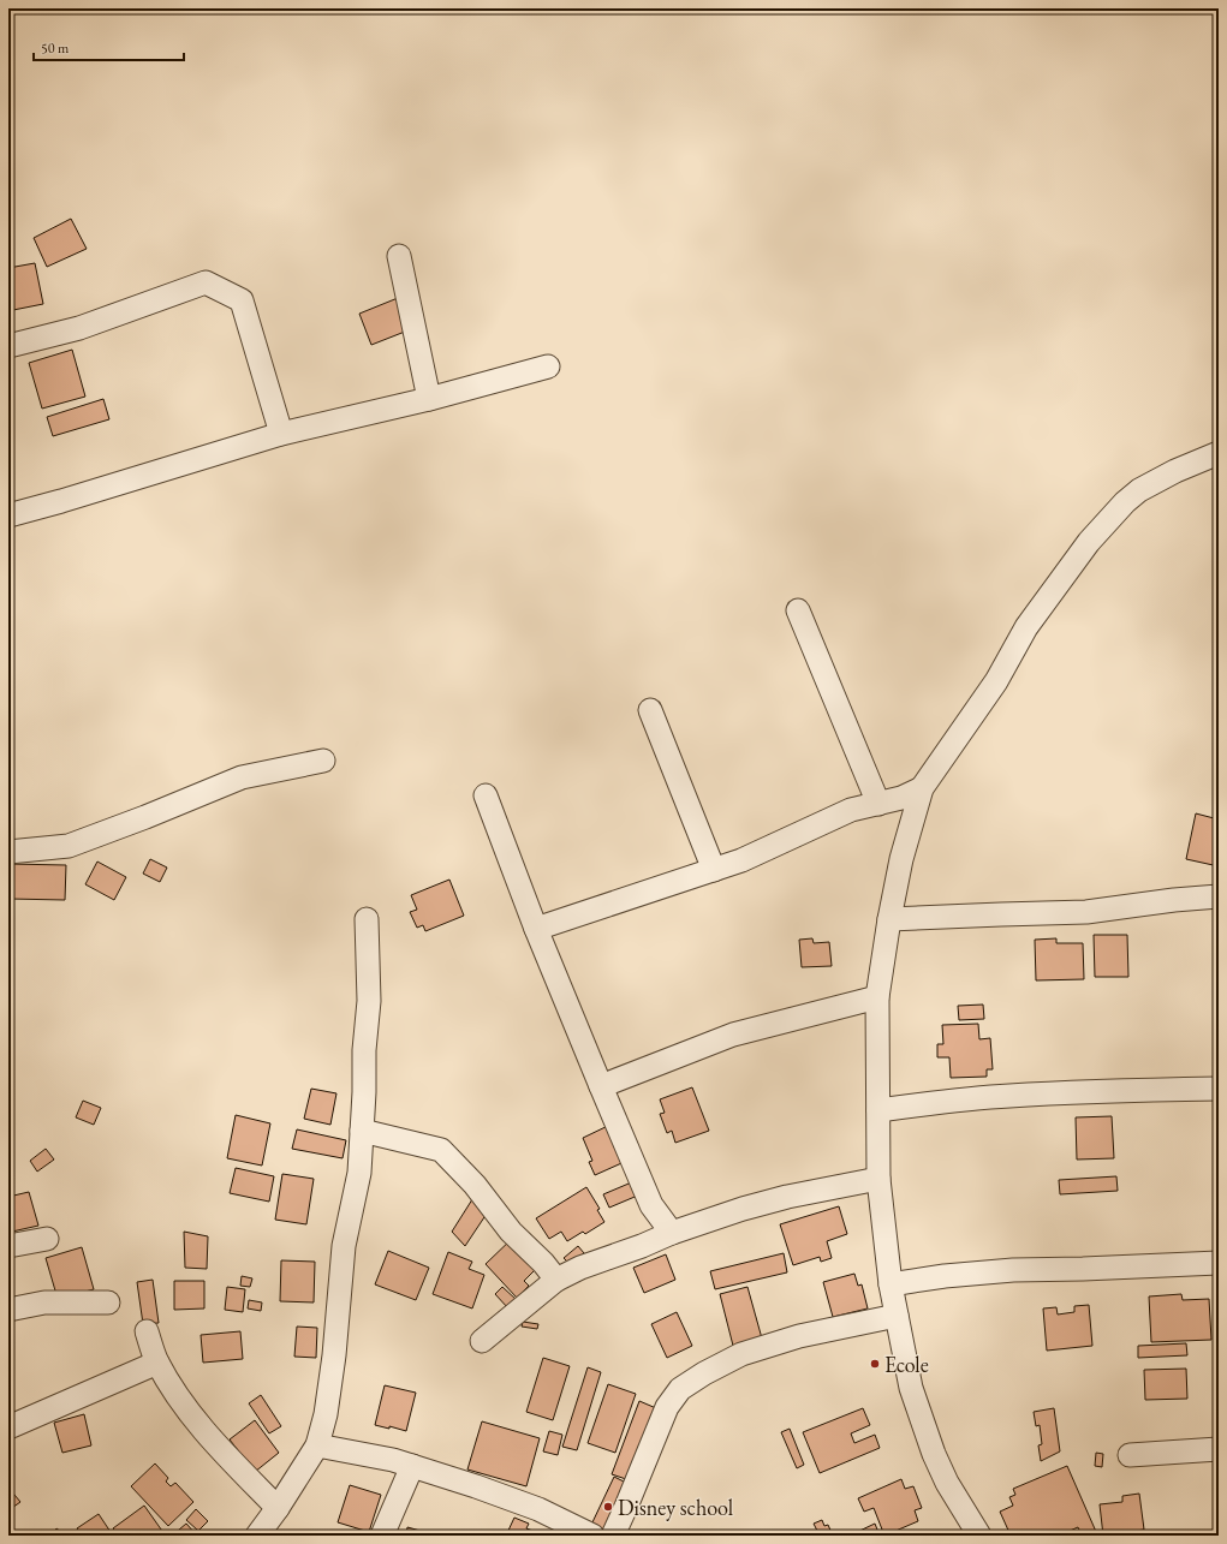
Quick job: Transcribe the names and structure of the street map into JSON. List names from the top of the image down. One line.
{"places":["Ecole","Disney school"],"scale_bar":"50 m"}
